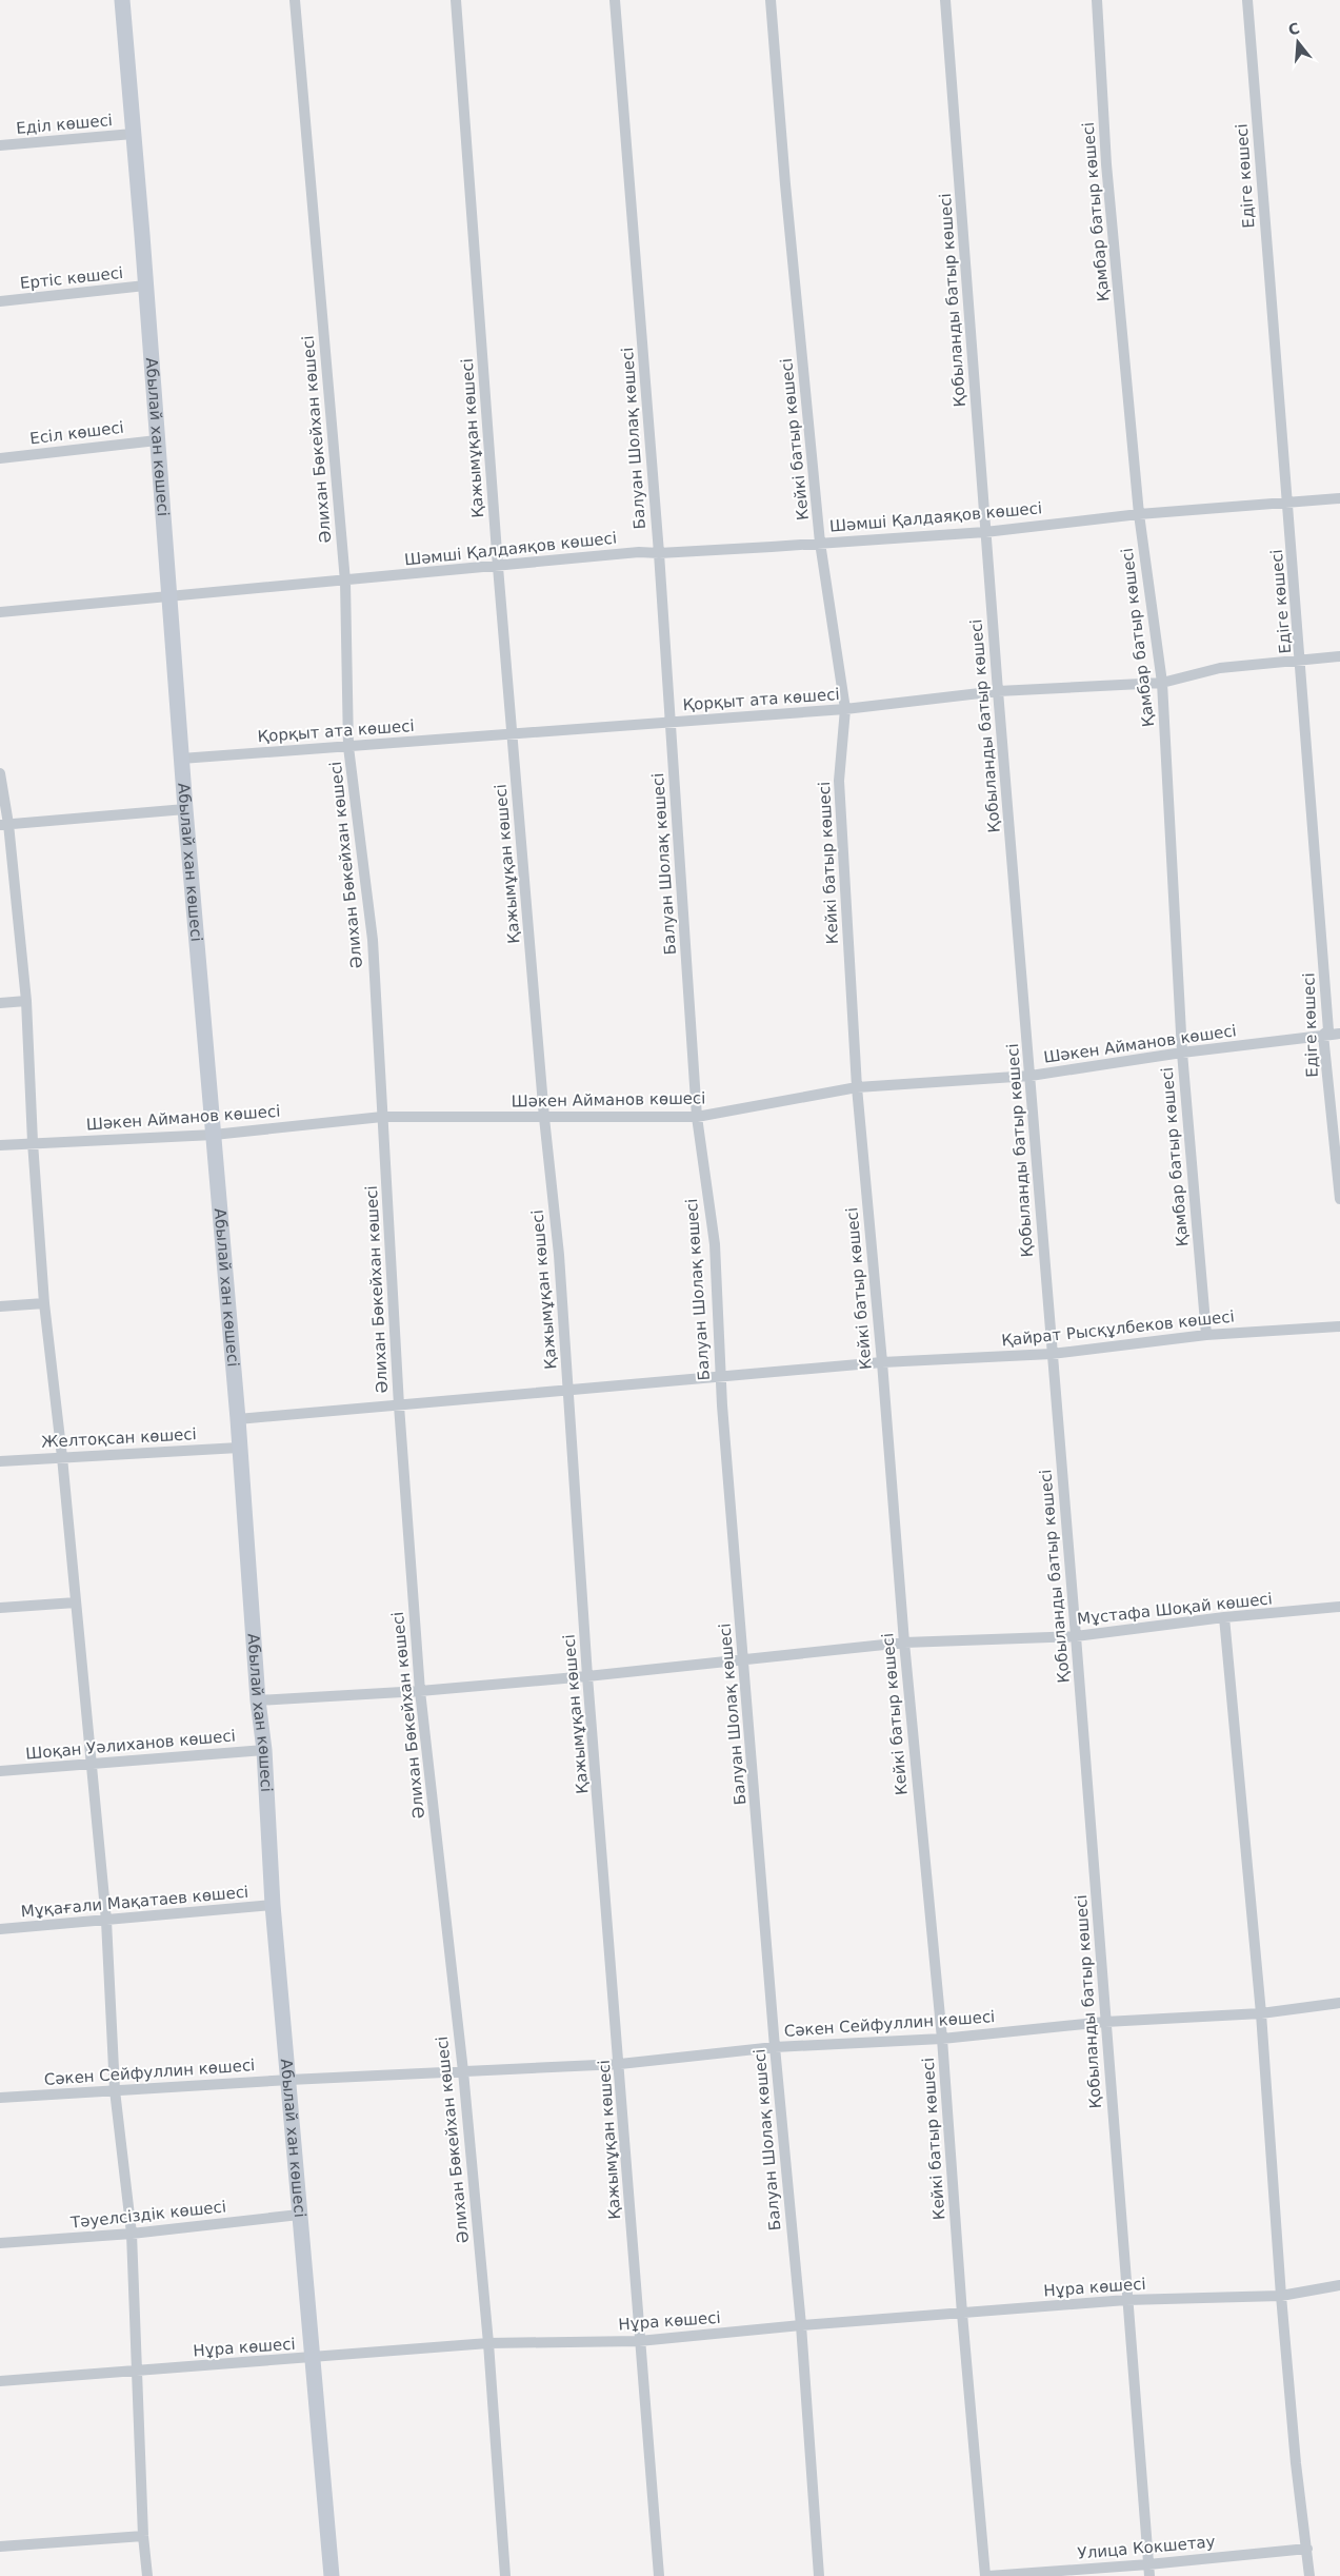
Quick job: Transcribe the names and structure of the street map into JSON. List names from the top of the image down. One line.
{"streets":{"street":["Еділ көшесі","Едіге көшесі","Қамбар батыр көшесі","Ертіс көшесі","Қобыланды батыр көшесі","Есіл көшесі","Абылай хан көшесі","Қажымұқан көшесі","Балуан Шолақ көшесі","Әлихан Бөкейхан көшесі","Кейкі батыр көшесі","Шәмші Қалдаяқов көшесі","Қорқыт ата көшесі","Шәкен Айманов көшесі","Қайрат Рысқұлбеков көшесі","Желтоқсан көшесі","Мұстафа Шоқай көшесі","Шоқан Уәлиханов көшесі","Мұқағали Мақатаев көшесі","Сәкен Сейфуллин көшесі","Тәуелсіздік көшесі","Нұра көшесі","Улица Кокшетау"]},"crossings":[["Еділ көшесі","Абылай хан көшесі"],["Едіге көшесі","Шәмші Қалдаяқов көшесі"],["Едіге көшесі","Қорқыт ата көшесі"],["Едіге көшесі","Шәкен Айманов көшесі"],["Қамбар батыр көшесі","Шәмші Қалдаяқов көшесі"],["Қамбар батыр көшесі","Қорқыт ата көшесі"],["Қамбар батыр көшесі","Шәкен Айманов көшесі"],["Қамбар батыр көшесі","Қайрат Рысқұлбеков көшесі"],["Ертіс көшесі","Абылай хан көшесі"],["Қобыланды батыр көшесі","Шәмші Қалдаяқов көшесі"],["Қобыланды батыр көшесі","Қорқыт ата көшесі"],["Қобыланды батыр көшесі","Шәкен Айманов көшесі"],["Қобыланды батыр көшесі","Қайрат Рысқұлбеков көшесі"],["Қобыланды батыр көшесі","Мұстафа Шоқай көшесі"],["Қобыланды батыр көшесі","Сәкен Сейфуллин көшесі"],["Қобыланды батыр көшесі","Нұра көшесі"],["Қобыланды батыр көшесі","Улица Кокшетау"],["Есіл көшесі","Абылай хан көшесі"],["Абылай хан көшесі","Шәмші Қалдаяқов көшесі"],["Абылай хан көшесі","Қорқыт ата көшесі"],["Абылай хан көшесі","Шәкен Айманов көшесі"],["Абылай хан көшесі","Қайрат Рысқұлбеков көшесі"],["Абылай хан көшесі","Желтоқсан көшесі"],["Абылай хан көшесі","Мұстафа Шоқай көшесі"],["Абылай хан көшесі","Шоқан Уәлиханов көшесі"],["Абылай хан көшесі","Мұқағали Мақатаев көшесі"],["Абылай хан көшесі","Сәкен Сейфуллин көшесі"],["Абылай хан көшесі","Тәуелсіздік көшесі"],["Абылай хан көшесі","Нұра көшесі"],["Қажымұқан көшесі","Шәмші Қалдаяқов көшесі"],["Қажымұқан көшесі","Қорқыт ата көшесі"],["Қажымұқан көшесі","Шәкен Айманов көшесі"],["Қажымұқан көшесі","Қайрат Рысқұлбеков көшесі"],["Қажымұқан көшесі","Мұстафа Шоқай көшесі"],["Қажымұқан көшесі","Сәкен Сейфуллин көшесі"],["Қажымұқан көшесі","Нұра көшесі"],["Балуан Шолақ көшесі","Шәмші Қалдаяқов көшесі"],["Балуан Шолақ көшесі","Қорқыт ата көшесі"],["Балуан Шолақ көшесі","Шәкен Айманов көшесі"],["Балуан Шолақ көшесі","Қайрат Рысқұлбеков көшесі"],["Балуан Шолақ көшесі","Мұстафа Шоқай көшесі"],["Балуан Шолақ көшесі","Сәкен Сейфуллин көшесі"],["Балуан Шолақ көшесі","Нұра көшесі"],["Әлихан Бөкейхан көшесі","Шәмші Қалдаяқов көшесі"],["Әлихан Бөкейхан көшесі","Қорқыт ата көшесі"],["Әлихан Бөкейхан көшесі","Шәкен Айманов көшесі"],["Әлихан Бөкейхан көшесі","Қайрат Рысқұлбеков көшесі"],["Әлихан Бөкейхан көшесі","Мұстафа Шоқай көшесі"],["Әлихан Бөкейхан көшесі","Сәкен Сейфуллин көшесі"],["Әлихан Бөкейхан көшесі","Нұра көшесі"],["Кейкі батыр көшесі","Шәмші Қалдаяқов көшесі"],["Кейкі батыр көшесі","Қорқыт ата көшесі"],["Кейкі батыр көшесі","Шәкен Айманов көшесі"],["Кейкі батыр көшесі","Қайрат Рысқұлбеков көшесі"],["Кейкі батыр көшесі","Мұстафа Шоқай көшесі"],["Кейкі батыр көшесі","Сәкен Сейфуллин көшесі"],["Кейкі батыр көшесі","Нұра көшесі"],["Кейкі батыр көшесі","Улица Кокшетау"]],"north":"top"}
